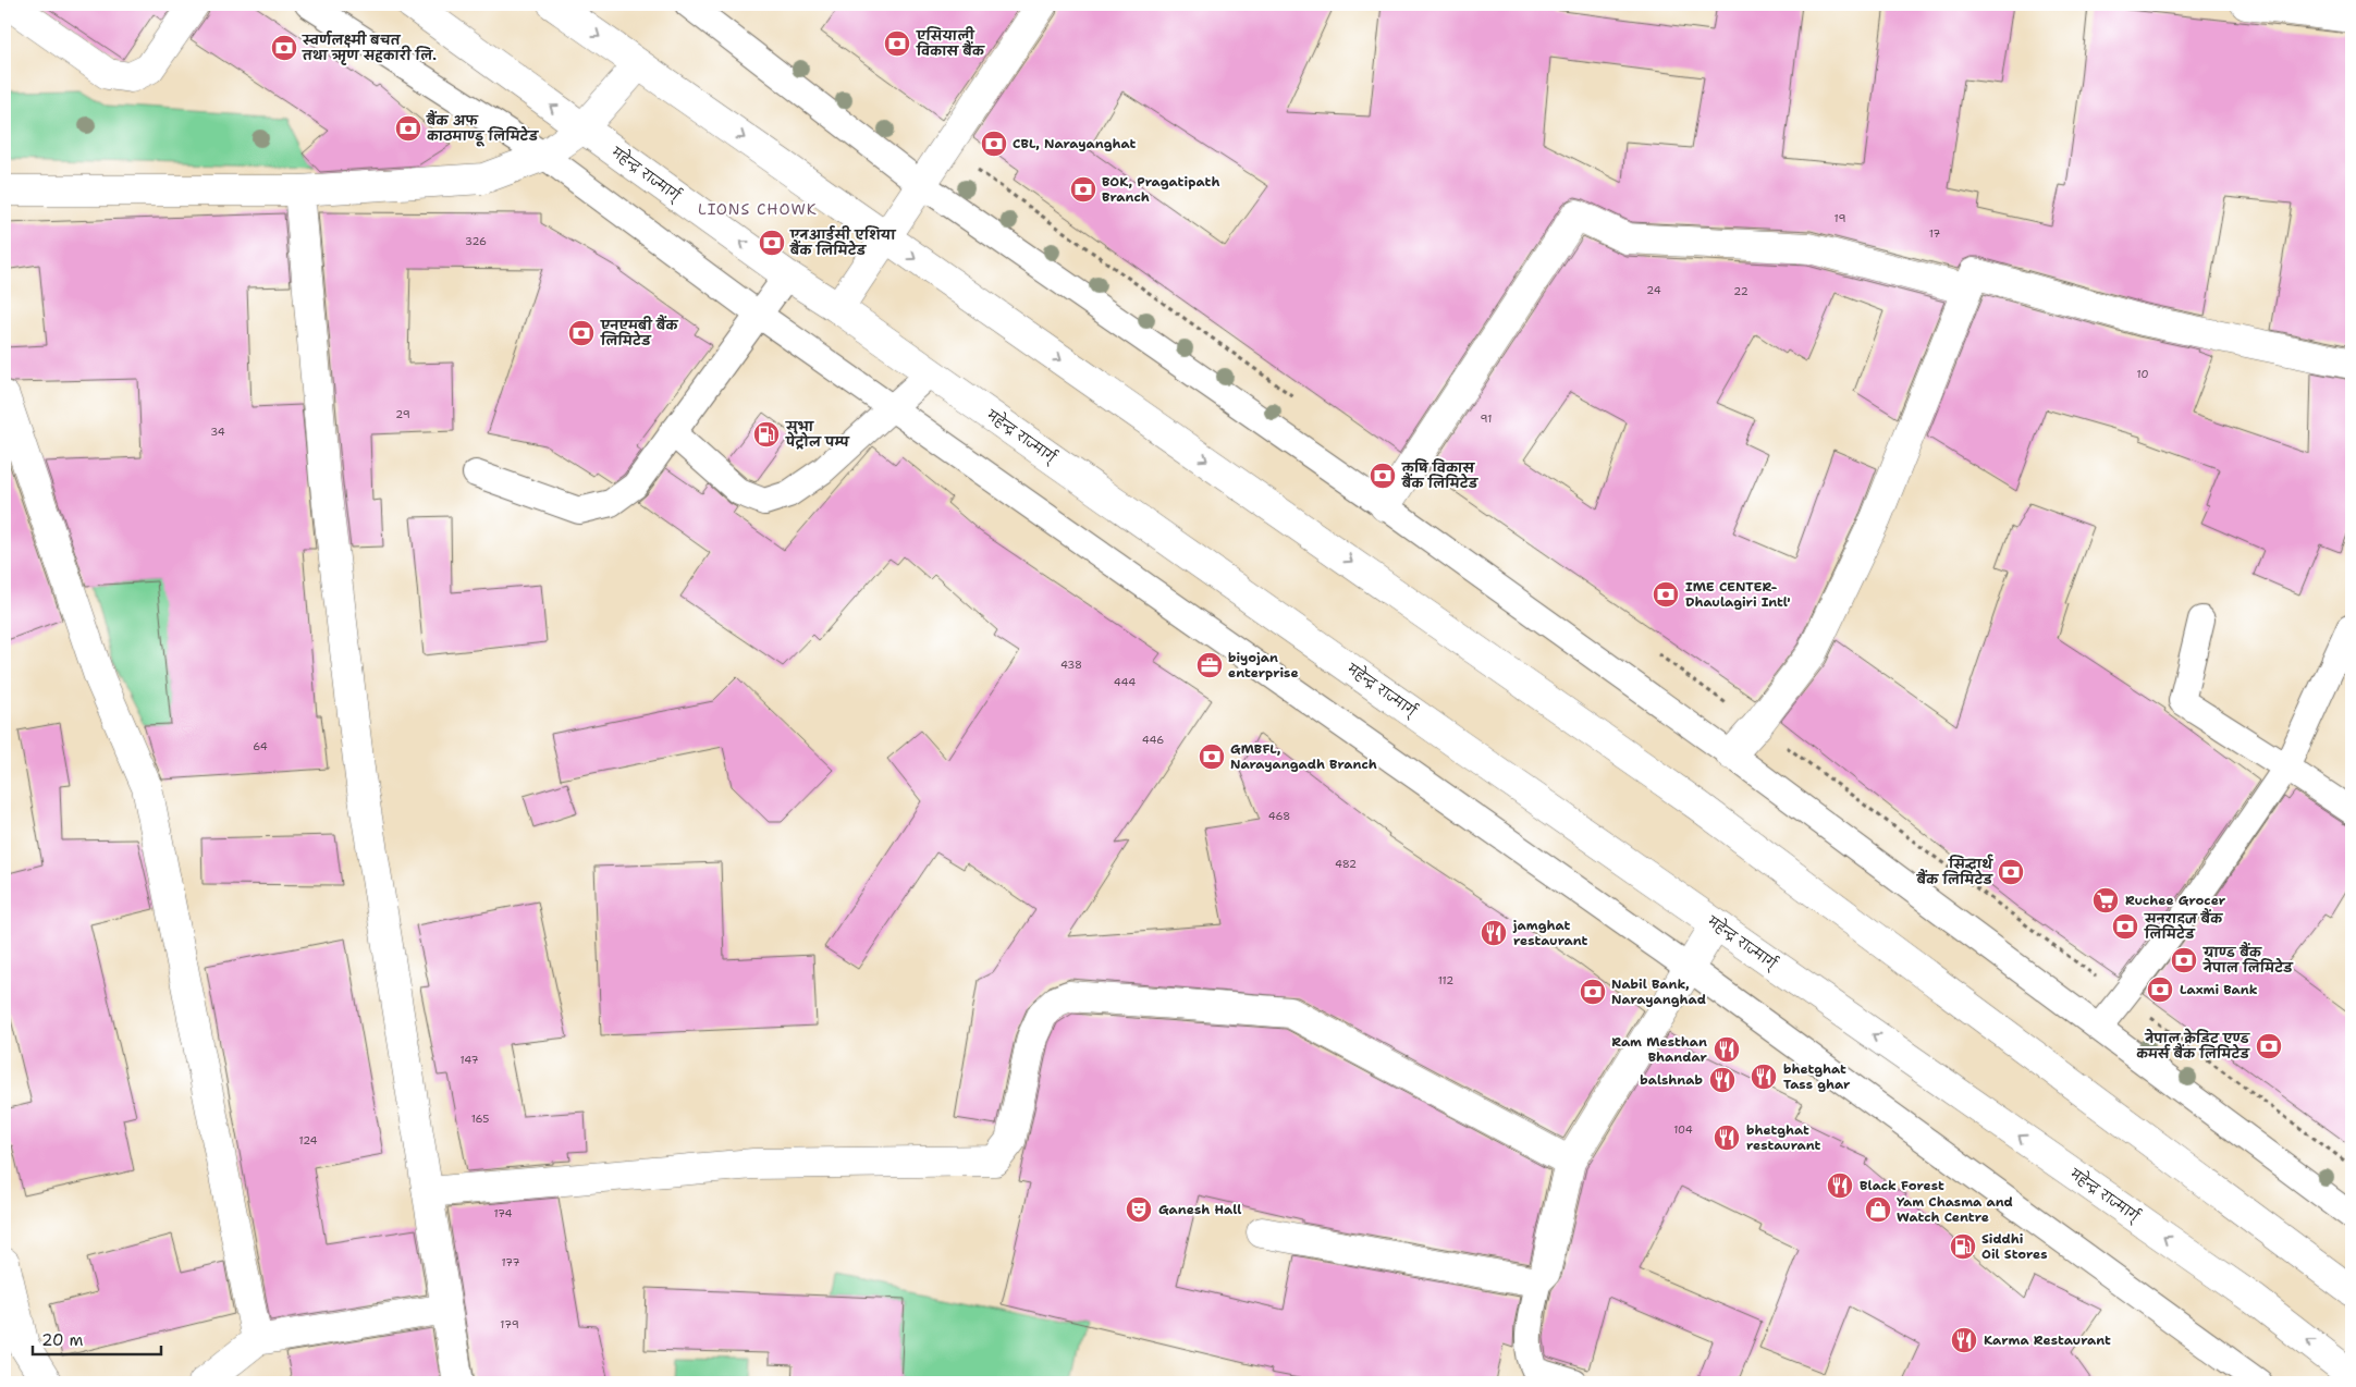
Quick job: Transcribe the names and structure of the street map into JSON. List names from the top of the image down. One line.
{"streets":{"main road":["महेन्द्र राज्मार्ग्"]},"districts":["LIONS CHOWK"],"places":{"bank":["एसियाली विकास बैंक","स्वर्णलक्ष्मी बचत तथा ऋण सहकारी लि.","बैंक अफ काठमाण्डू लिमिटेड","CBL, Narayanghat","BOK, Pragatipath Branch","एनआईसी एशिया बैंक लिमिटेड","एनएमबी बैंक लिमिटेड","कृषि विकास बैंक लिमिटेड","IME CENTER- Dhaulagiri Intl'","GMBFL, Narayangadh Branch","सिद्धार्थ बैंक लिमिटेड","सनराइज बैंक लिमिटेड","ग्राण्ड बैंक नेपाल लिमिटेड","Laxmi Bank","Nabil Bank, Narayanghad","नेपाल क्रेडिट एण्ड कमर्स बैंक लिमिटेड"],"fuel station":["सुभा पेट्रोल पम्प","Siddhi Oil Stores"],"office":["biyojan enterprise"],"supermarket":["Ruchee Grocer"],"restaurant":["jamghat restaurant","Ram Mesthan Bhandar","bhetghat Tass ghar","balshnab","bhetghat restaurant","Black Forest","Karma Restaurant"],"theatre":["Ganesh Hall"],"shop":["Yam Chasma and Watch Centre"]},"house_numbers":["19","17","326","24","22","10","29","91","34","438","444","446","64","468","482","112","147","165","104","124","174","177","179"],"scale_bar":"20 m"}
